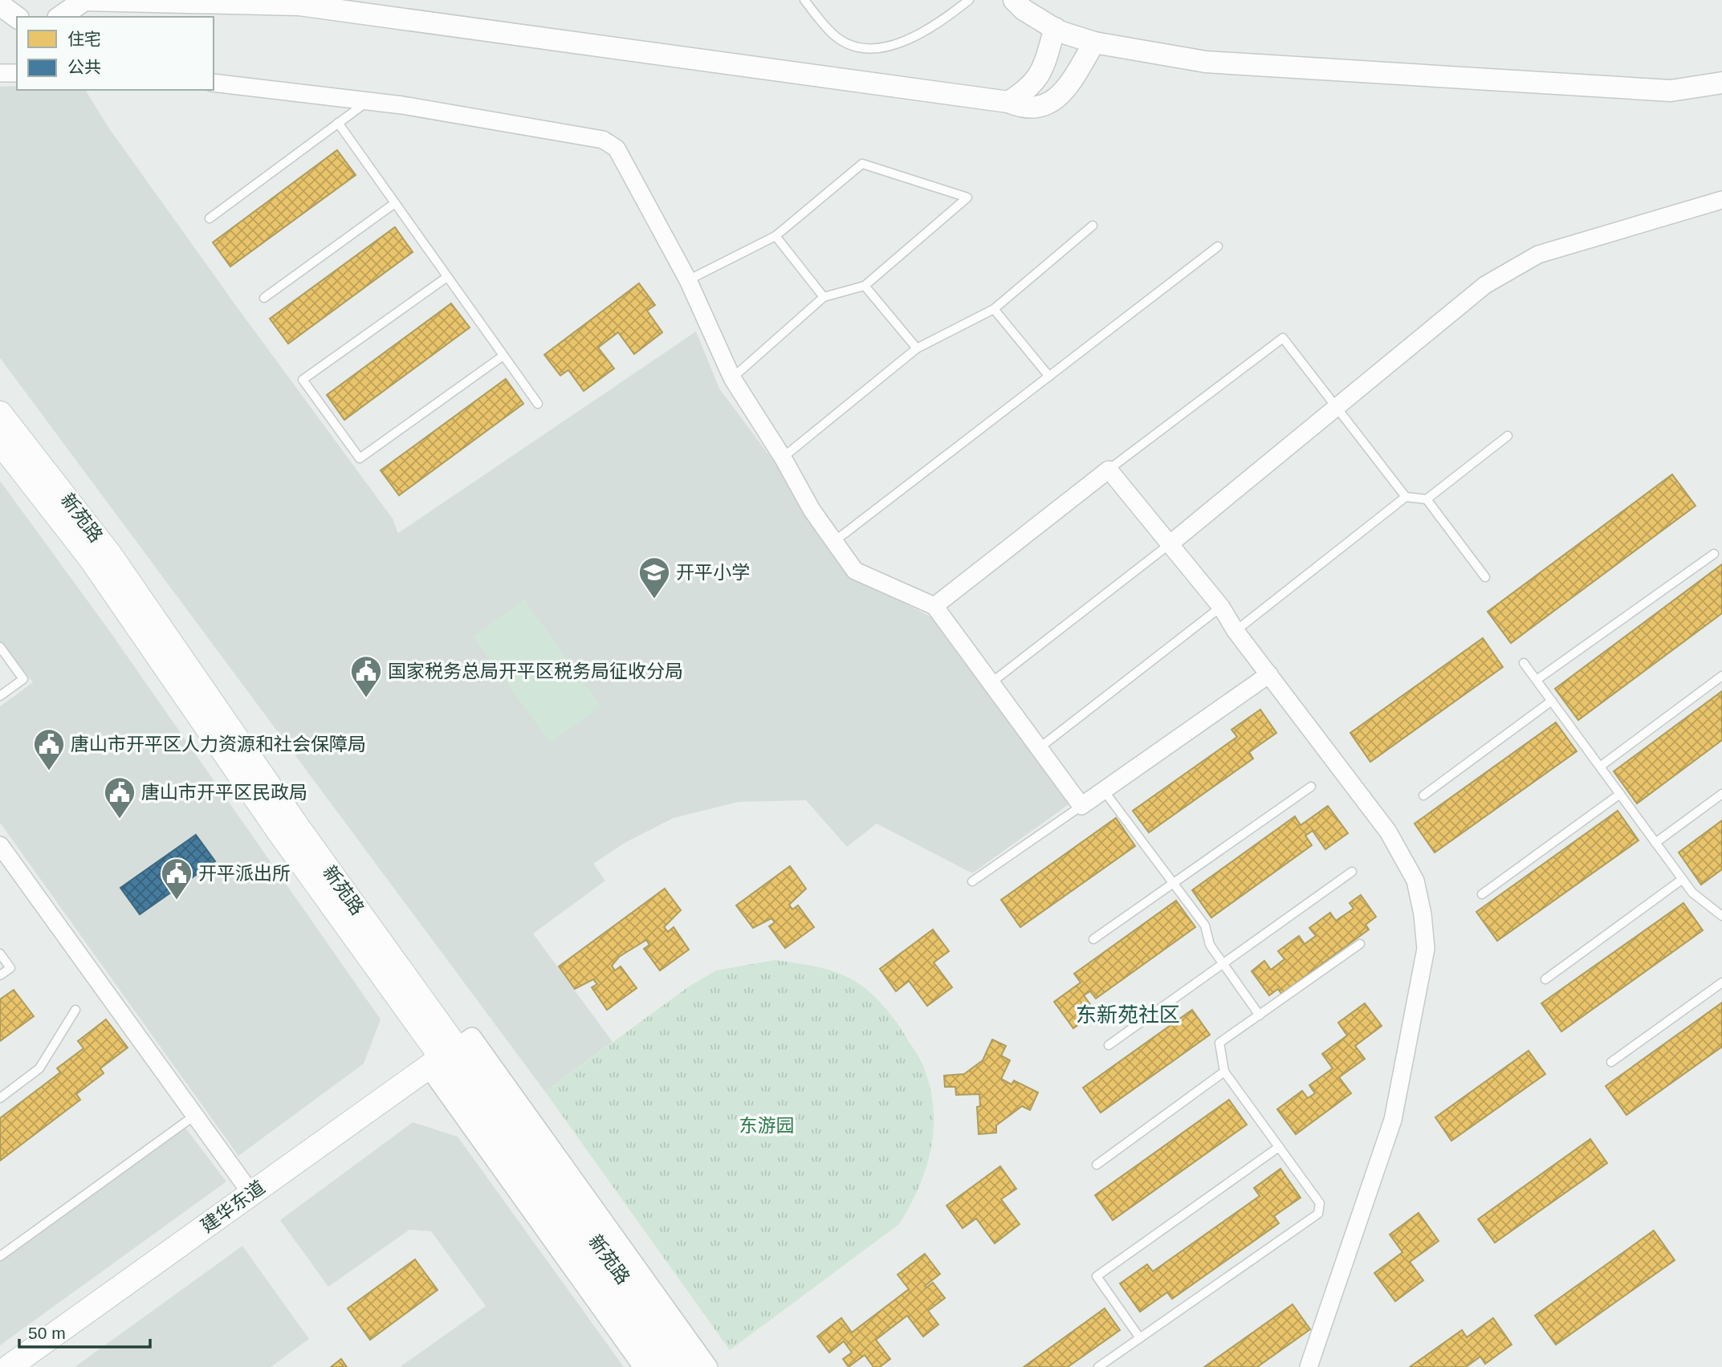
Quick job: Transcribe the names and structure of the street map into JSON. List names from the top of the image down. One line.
{"streets":{"main road":["新苑路","建华东道"]},"crossings":[["新苑路","建华东道"]],"districts":["东新苑社区"],"parks":["东游园"],"places":{"school or university":["开平小学"],"public building":["国家税务总局开平区税务局征收分局","唐山市开平区人力资源和社会保障局","唐山市开平区民政局","开平派出所"]},"legend":["住宅","公共"],"scale_bar":"50 m"}
